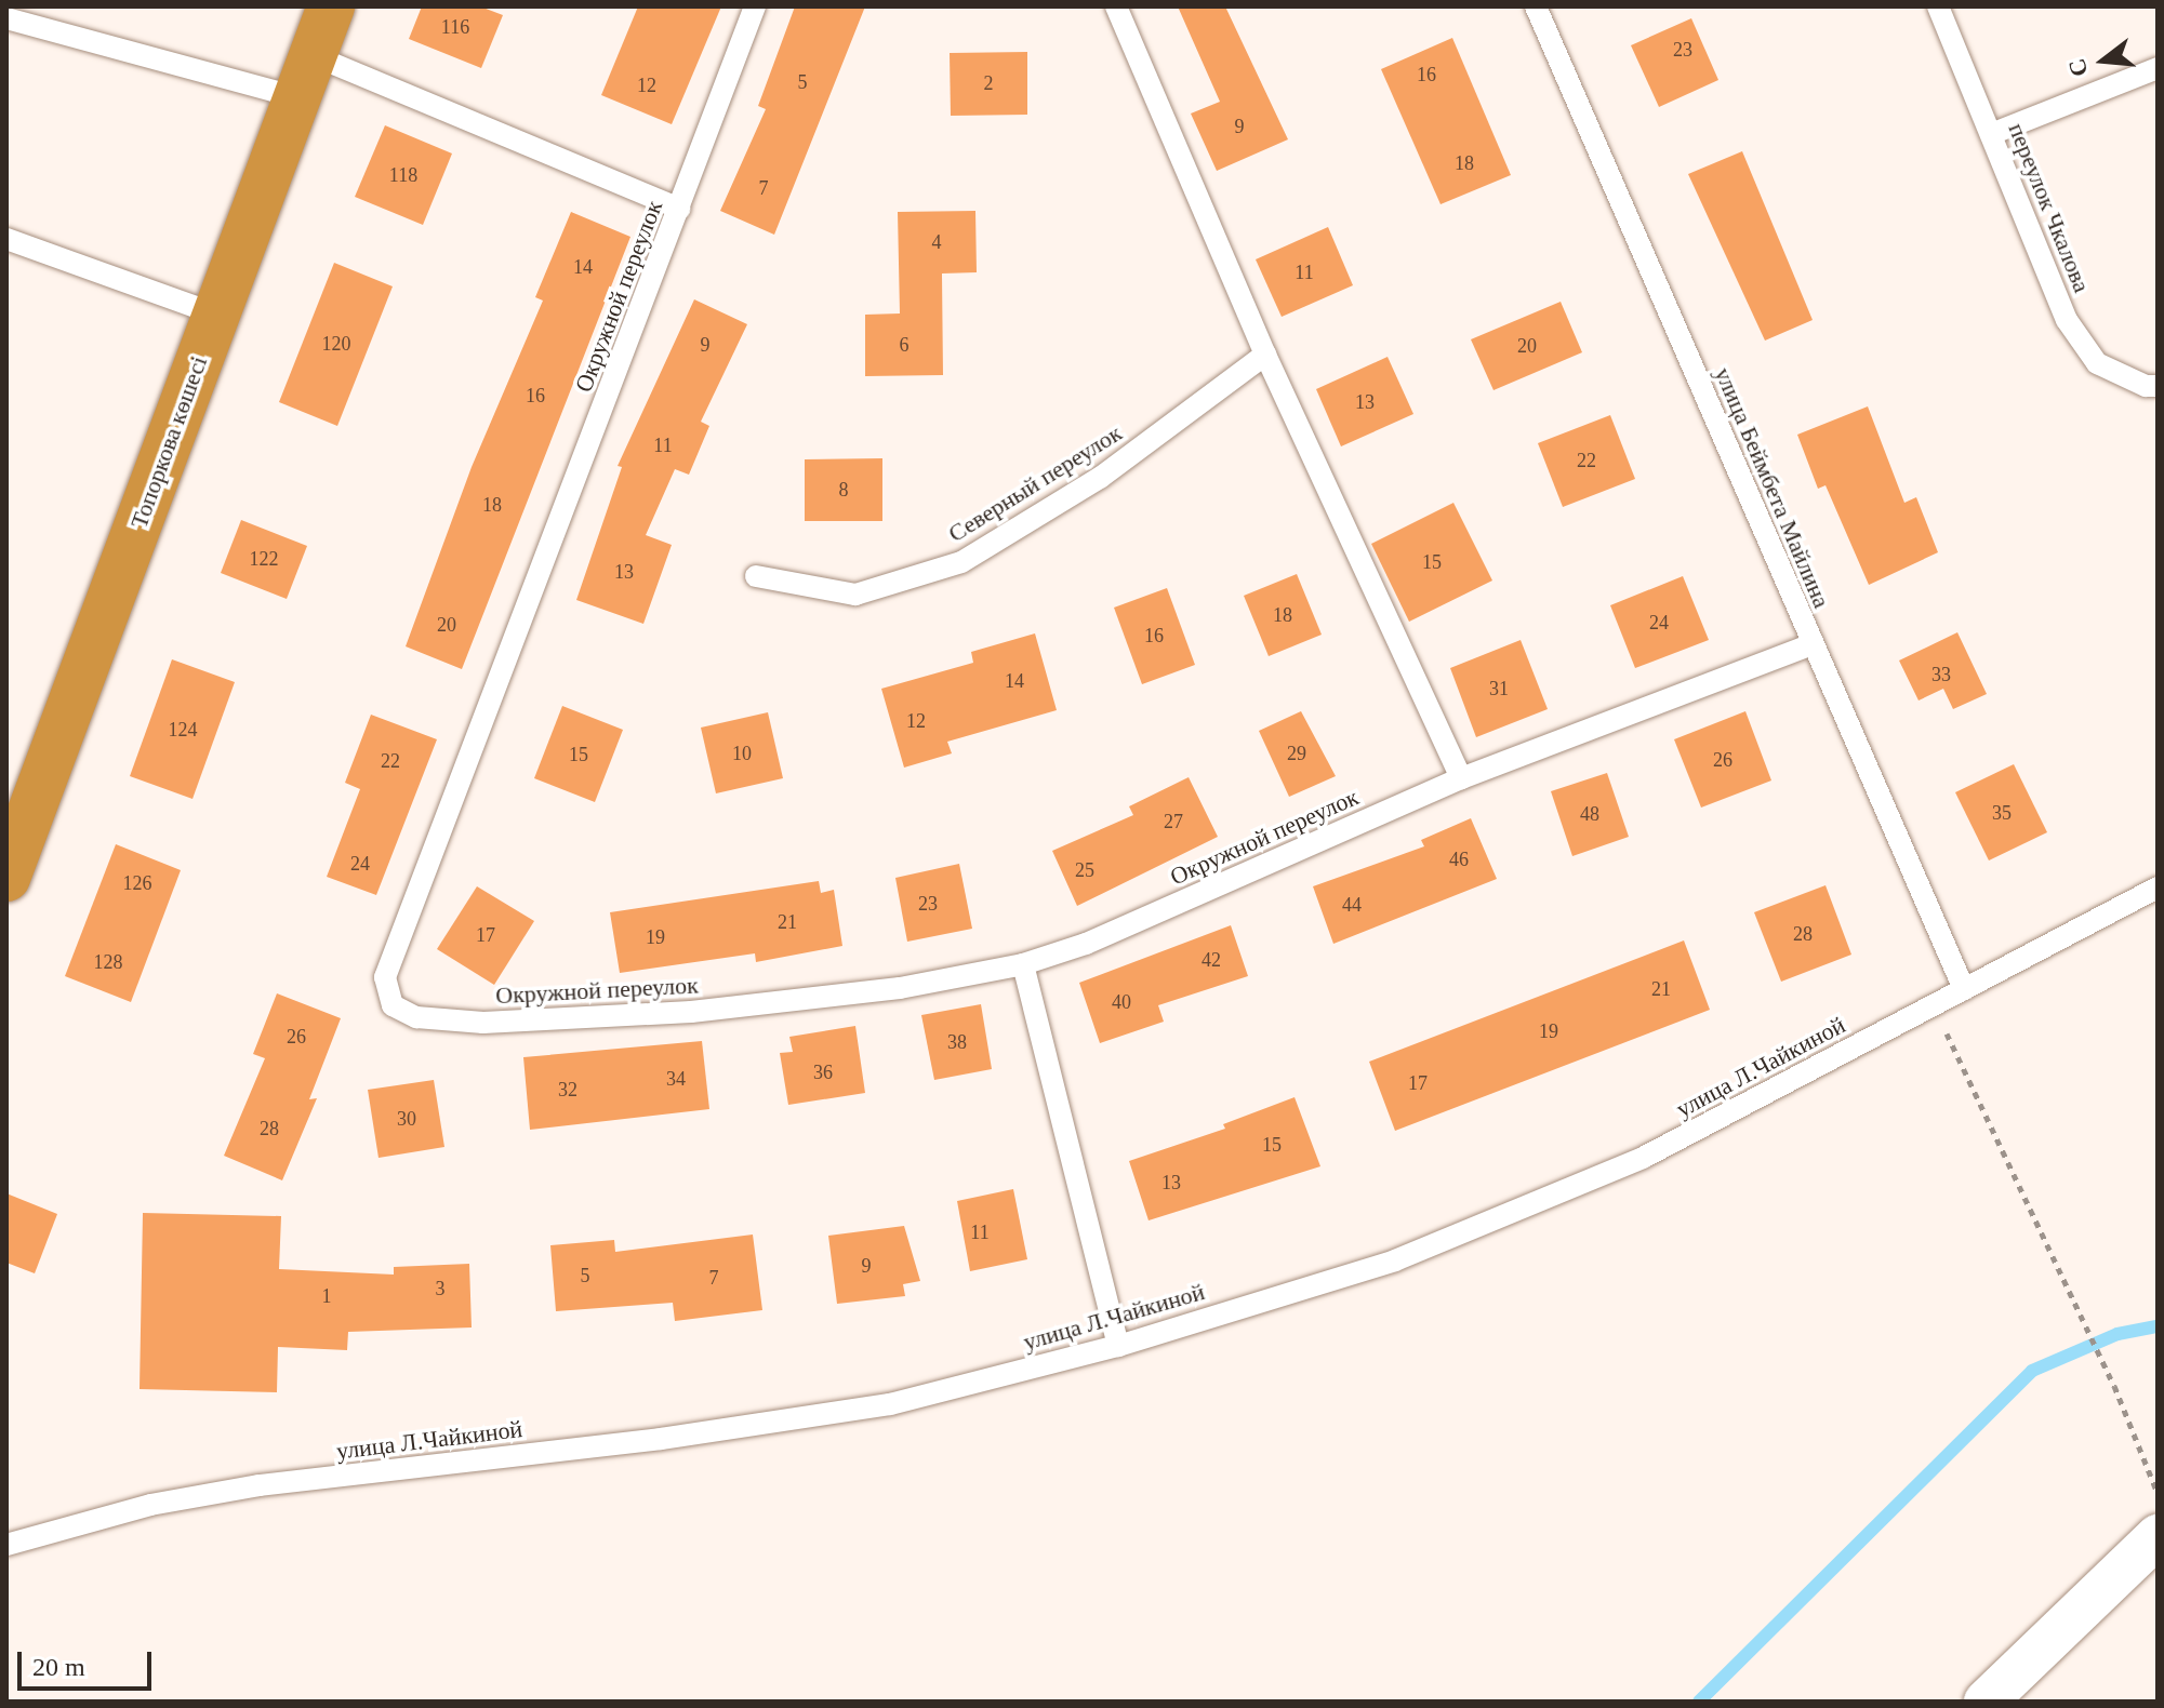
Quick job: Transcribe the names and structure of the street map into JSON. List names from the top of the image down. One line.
{"streets":{"highway":["Топоркова көшесі"],"lane":["переулок Чкалова","Окружной переулок","Северный переулок","улица Беймбета Майлина","улица Л.Чайкиной"]},"crossings":[["Окружной переулок","улица Беймбета Майлина"],["улица Беймбета Майлина","улица Л.Чайкиной"]],"house_numbers":["116","23","16","5","2","12","9","18","118","7","4","14","11","120","9","6","20","16","13","11","22","8","18","122","15","13","18","24","20","16","33","14","31","12","124","10","29","15","26","22","35","48","27","46","24","25","126","23","44","21","28","17","19","42","128","21","40","19","26","38","36","34","17","32","30","28","15","13","11","9","5","7","3","1"],"scale_bar":"20 m","north":"left"}
